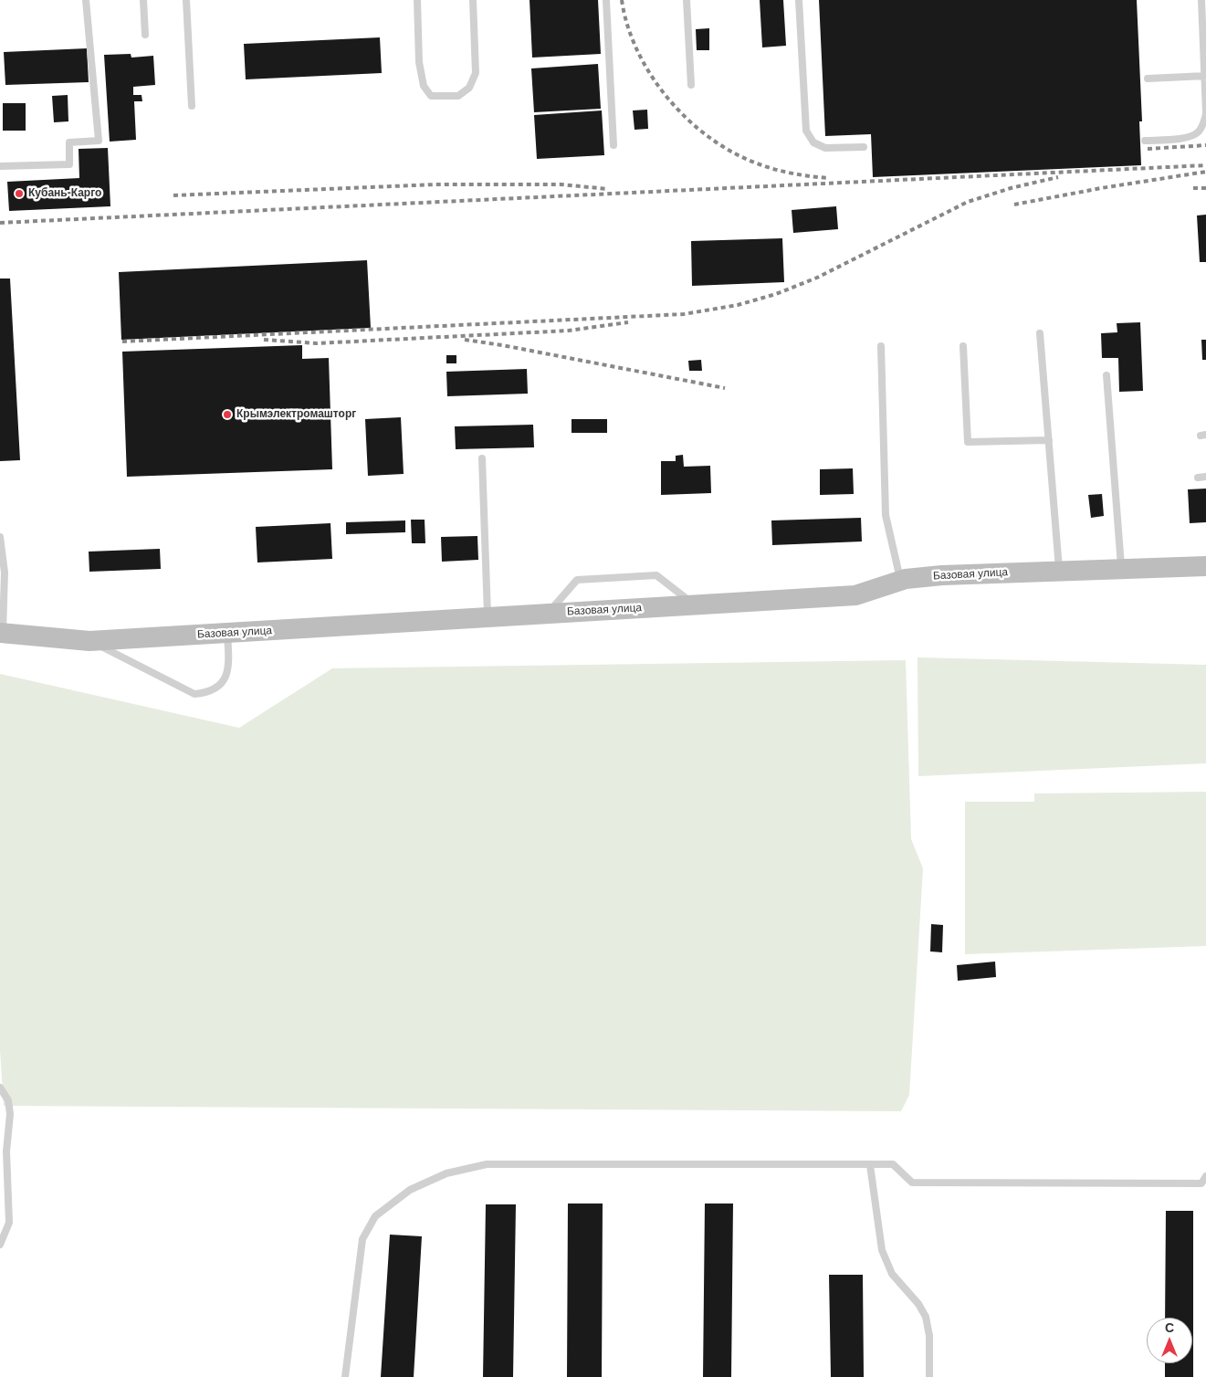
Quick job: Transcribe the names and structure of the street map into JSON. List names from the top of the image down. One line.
{"streets":{"street":["Базовая улица"]},"places":["Кубань-Карго","Крымэлектромашторг"],"north":"top"}
